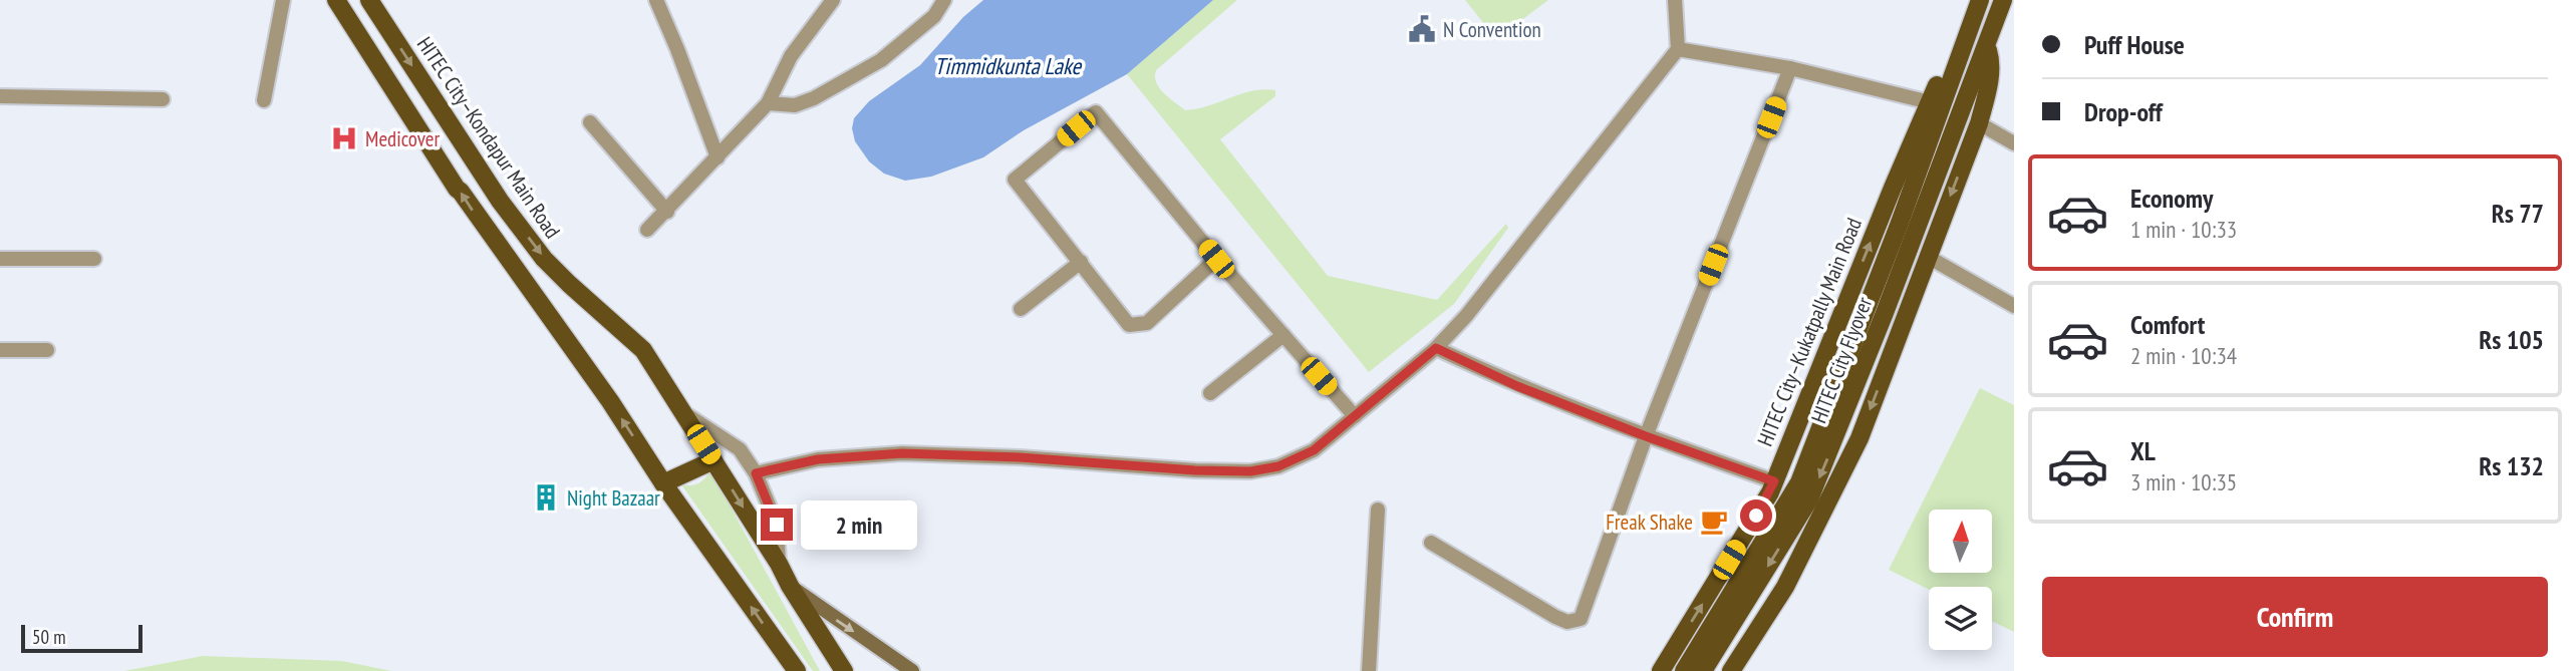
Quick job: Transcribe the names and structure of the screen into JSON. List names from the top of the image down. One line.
{"streets":{"main road":["HITEC City–Kondapur Main Road","HITEC City–Kukatpally Main Road","HITEC City Flyover"]},"crossings":[["HITEC City–Kukatpally Main Road","HITEC City Flyover"]],"water":["Timmidkunta Lake"],"places":{"public building":["N Convention"],"hospital":["Medicover"],"building":["Night Bazaar"],"cafe":["Freak Shake"]},"scale_bar":"50 m","north":"top","page":{"banner":["Puff House","Drop-off"],"list":[{"name":"Economy","note":"1 min · 10:33","value":"Rs 77"},{"name":"Comfort","note":"2 min · 10:34","value":"Rs 105"},{"name":"XL","note":"3 min · 10:35","value":"Rs 132"}],"bubble":"2 min","buttons":"Confirm","scale":"50 m"}}
